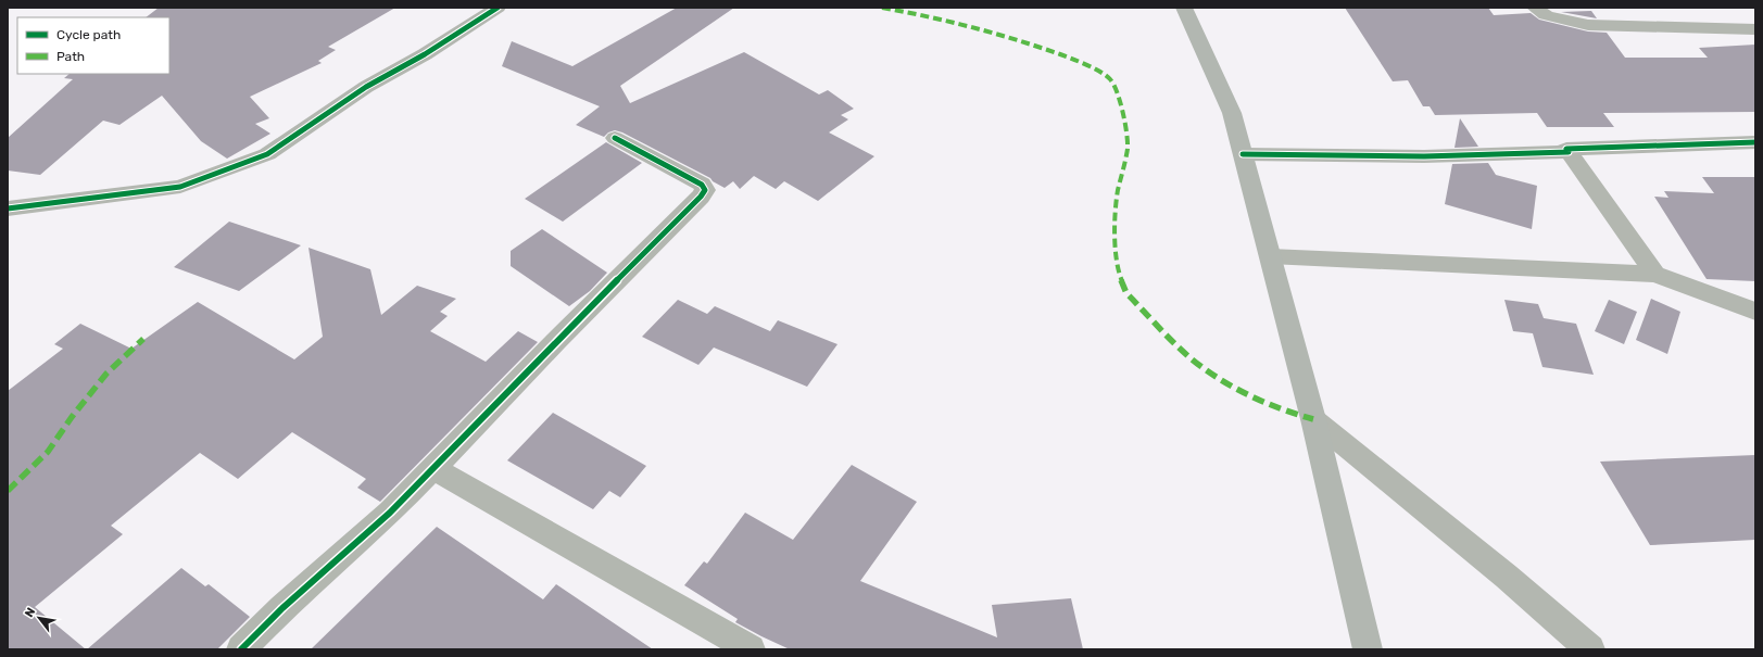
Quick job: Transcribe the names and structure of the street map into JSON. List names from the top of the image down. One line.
{"legend":["Cycle path","Path"],"north":"top left"}
